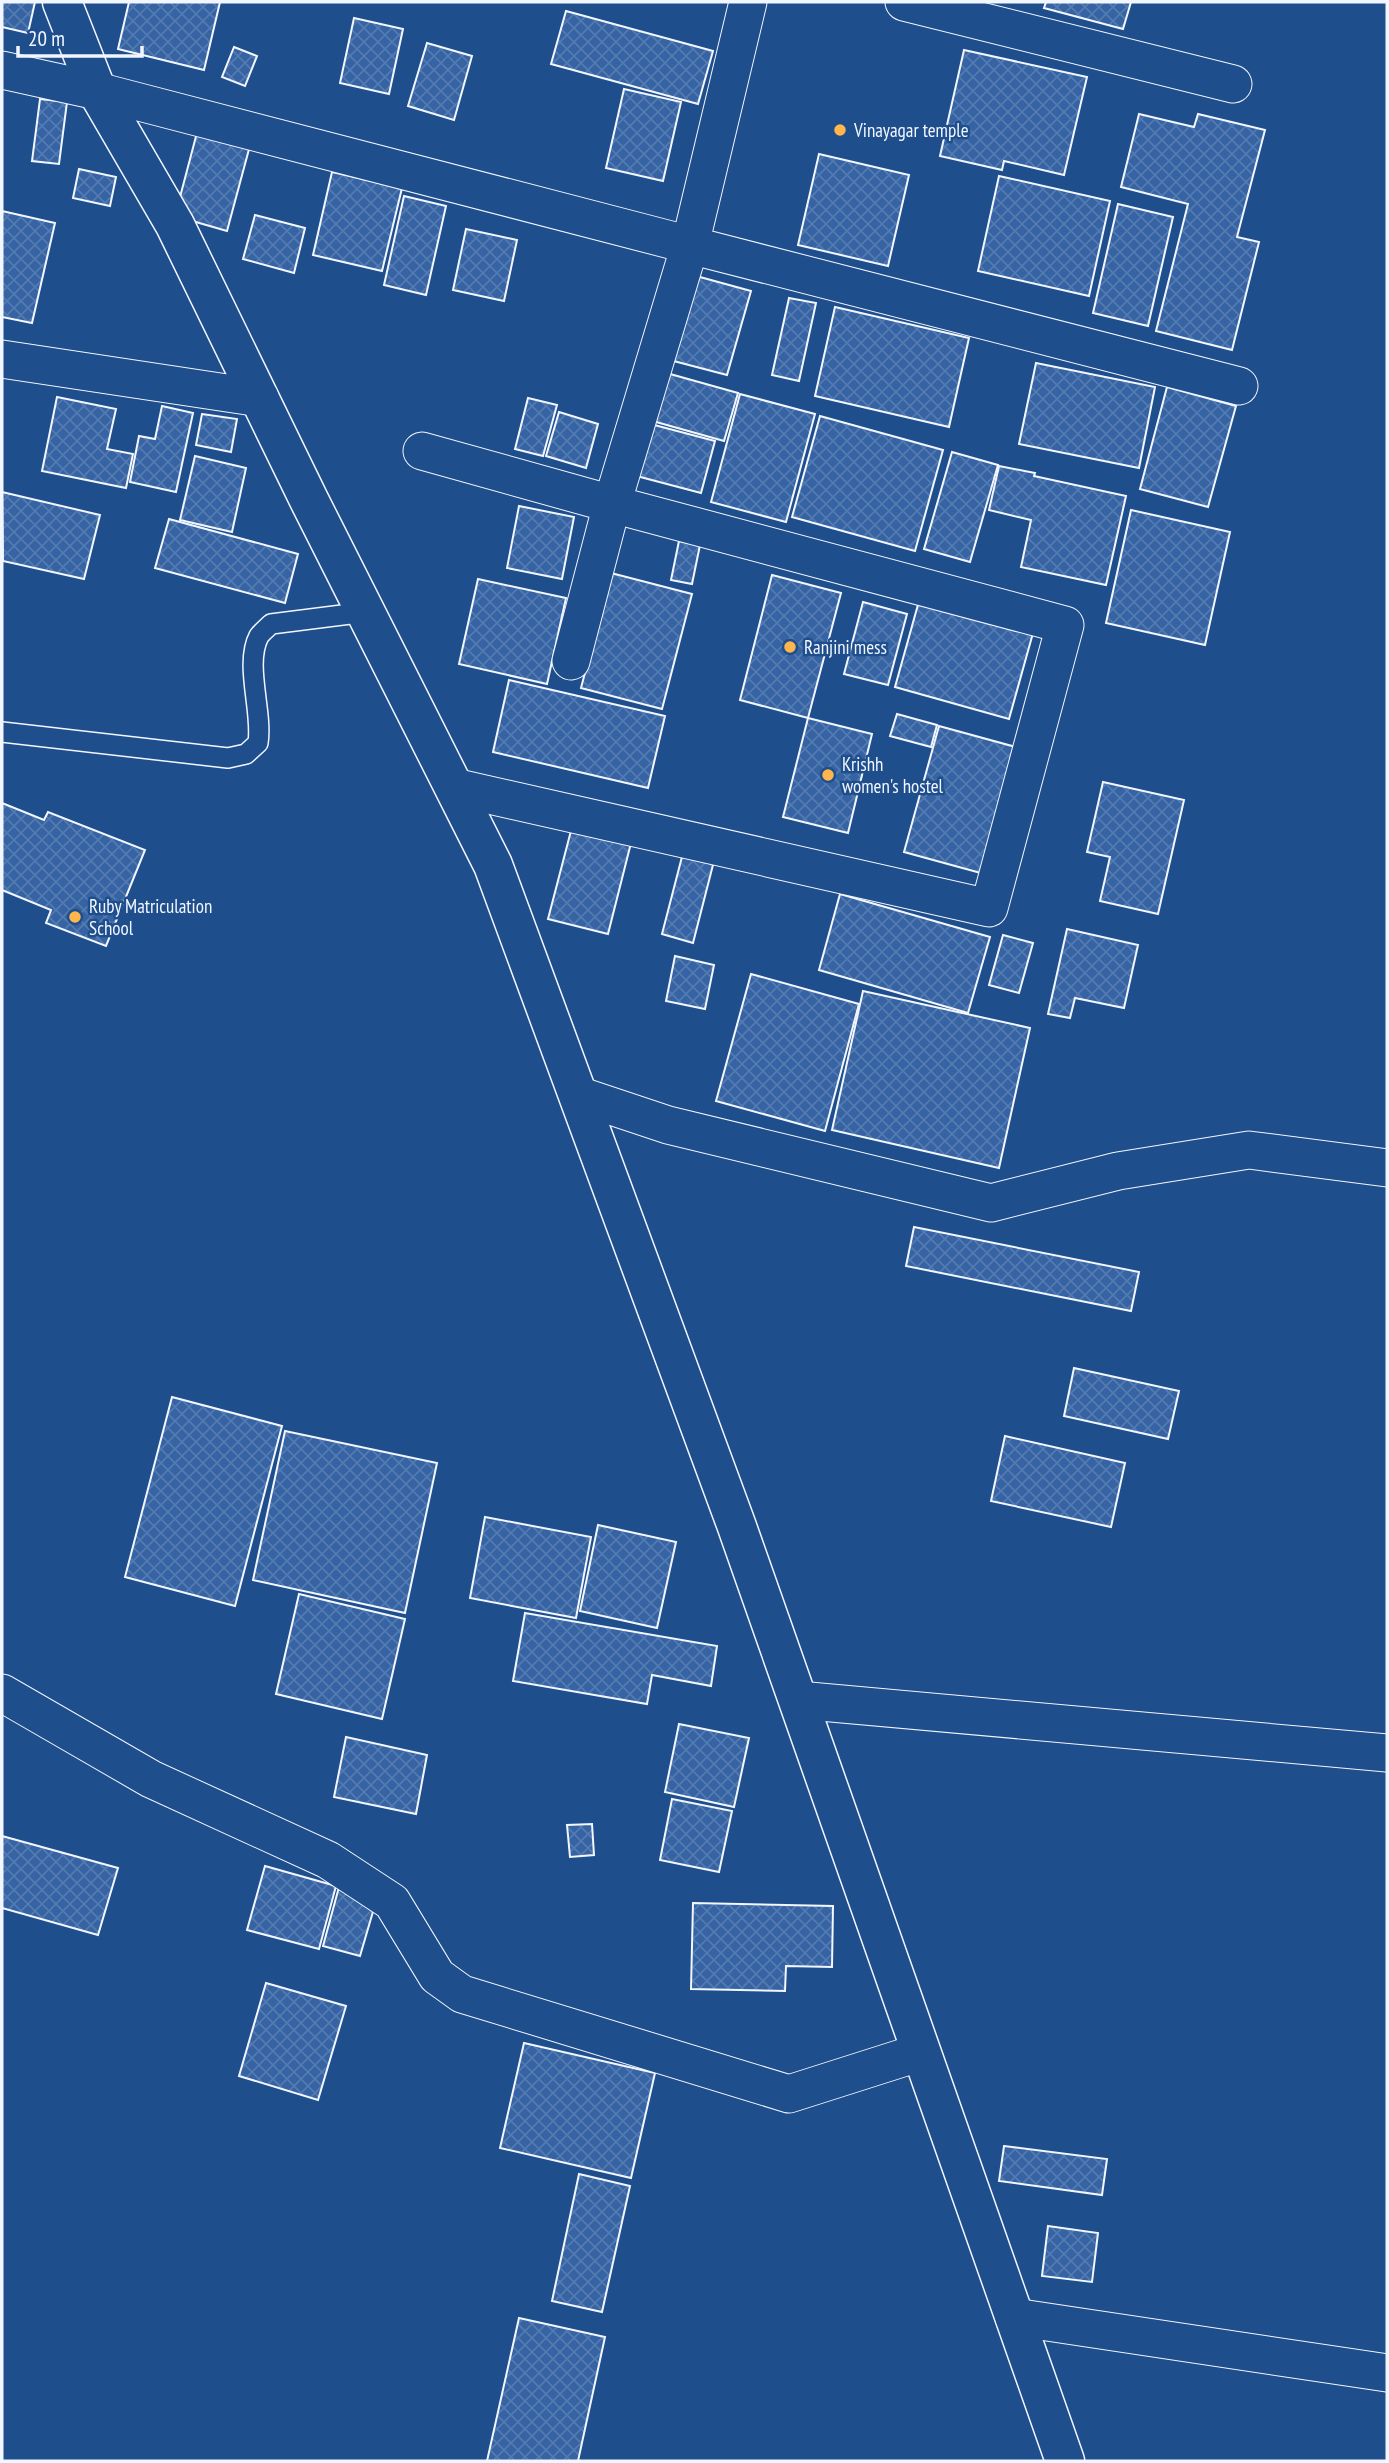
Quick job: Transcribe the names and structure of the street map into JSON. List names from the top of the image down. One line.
{"places":["Vinayagar temple","Ranjini mess","Krishh women's hostel","Ruby Matriculation School"],"scale_bar":"20 m"}
